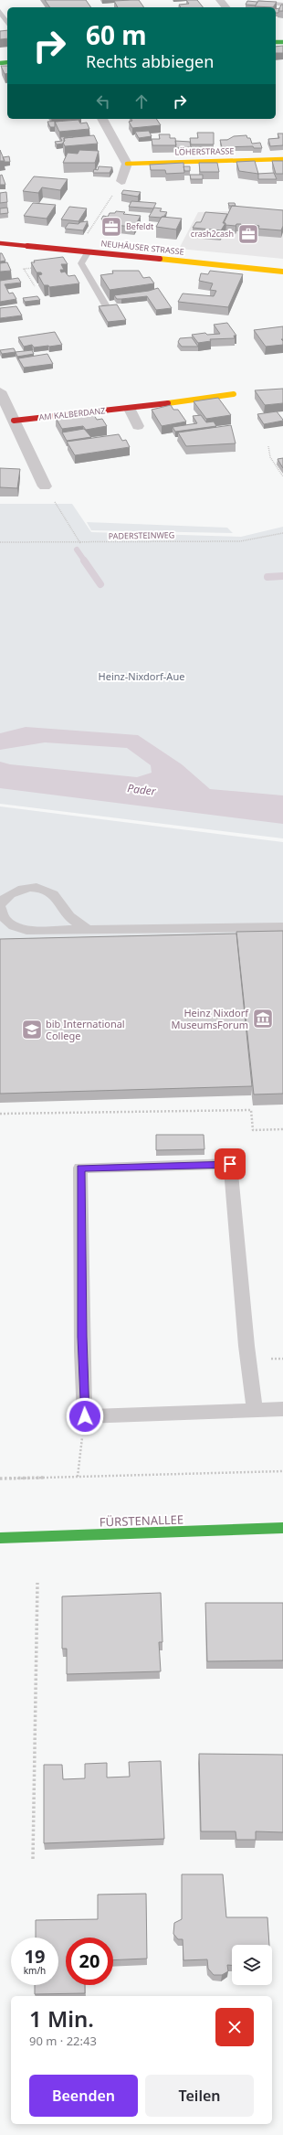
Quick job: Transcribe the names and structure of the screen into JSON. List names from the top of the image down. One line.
{"streets":{"street":["LÖHERSTRASSE","NEUHÄUSER STRASSE","AM KALBERDANZ","FÜRSTENALLEE"],"path":["PADERSTEINWEG"]},"water":["Pader"],"parks":["Heinz-Nixdorf-Aue"],"places":{"office":["Befeldt","crash2cash"],"museum":["Heinz Nixdorf MuseumsForum"],"school or university":["bib International College"]},"page":{"turn":["60 m","Rechts abbiegen"],"speed":"19 km/h","limit":"20","heading":["1 Min.","90 m · 22:43"],"buttons":["Beenden","Teilen"]}}
